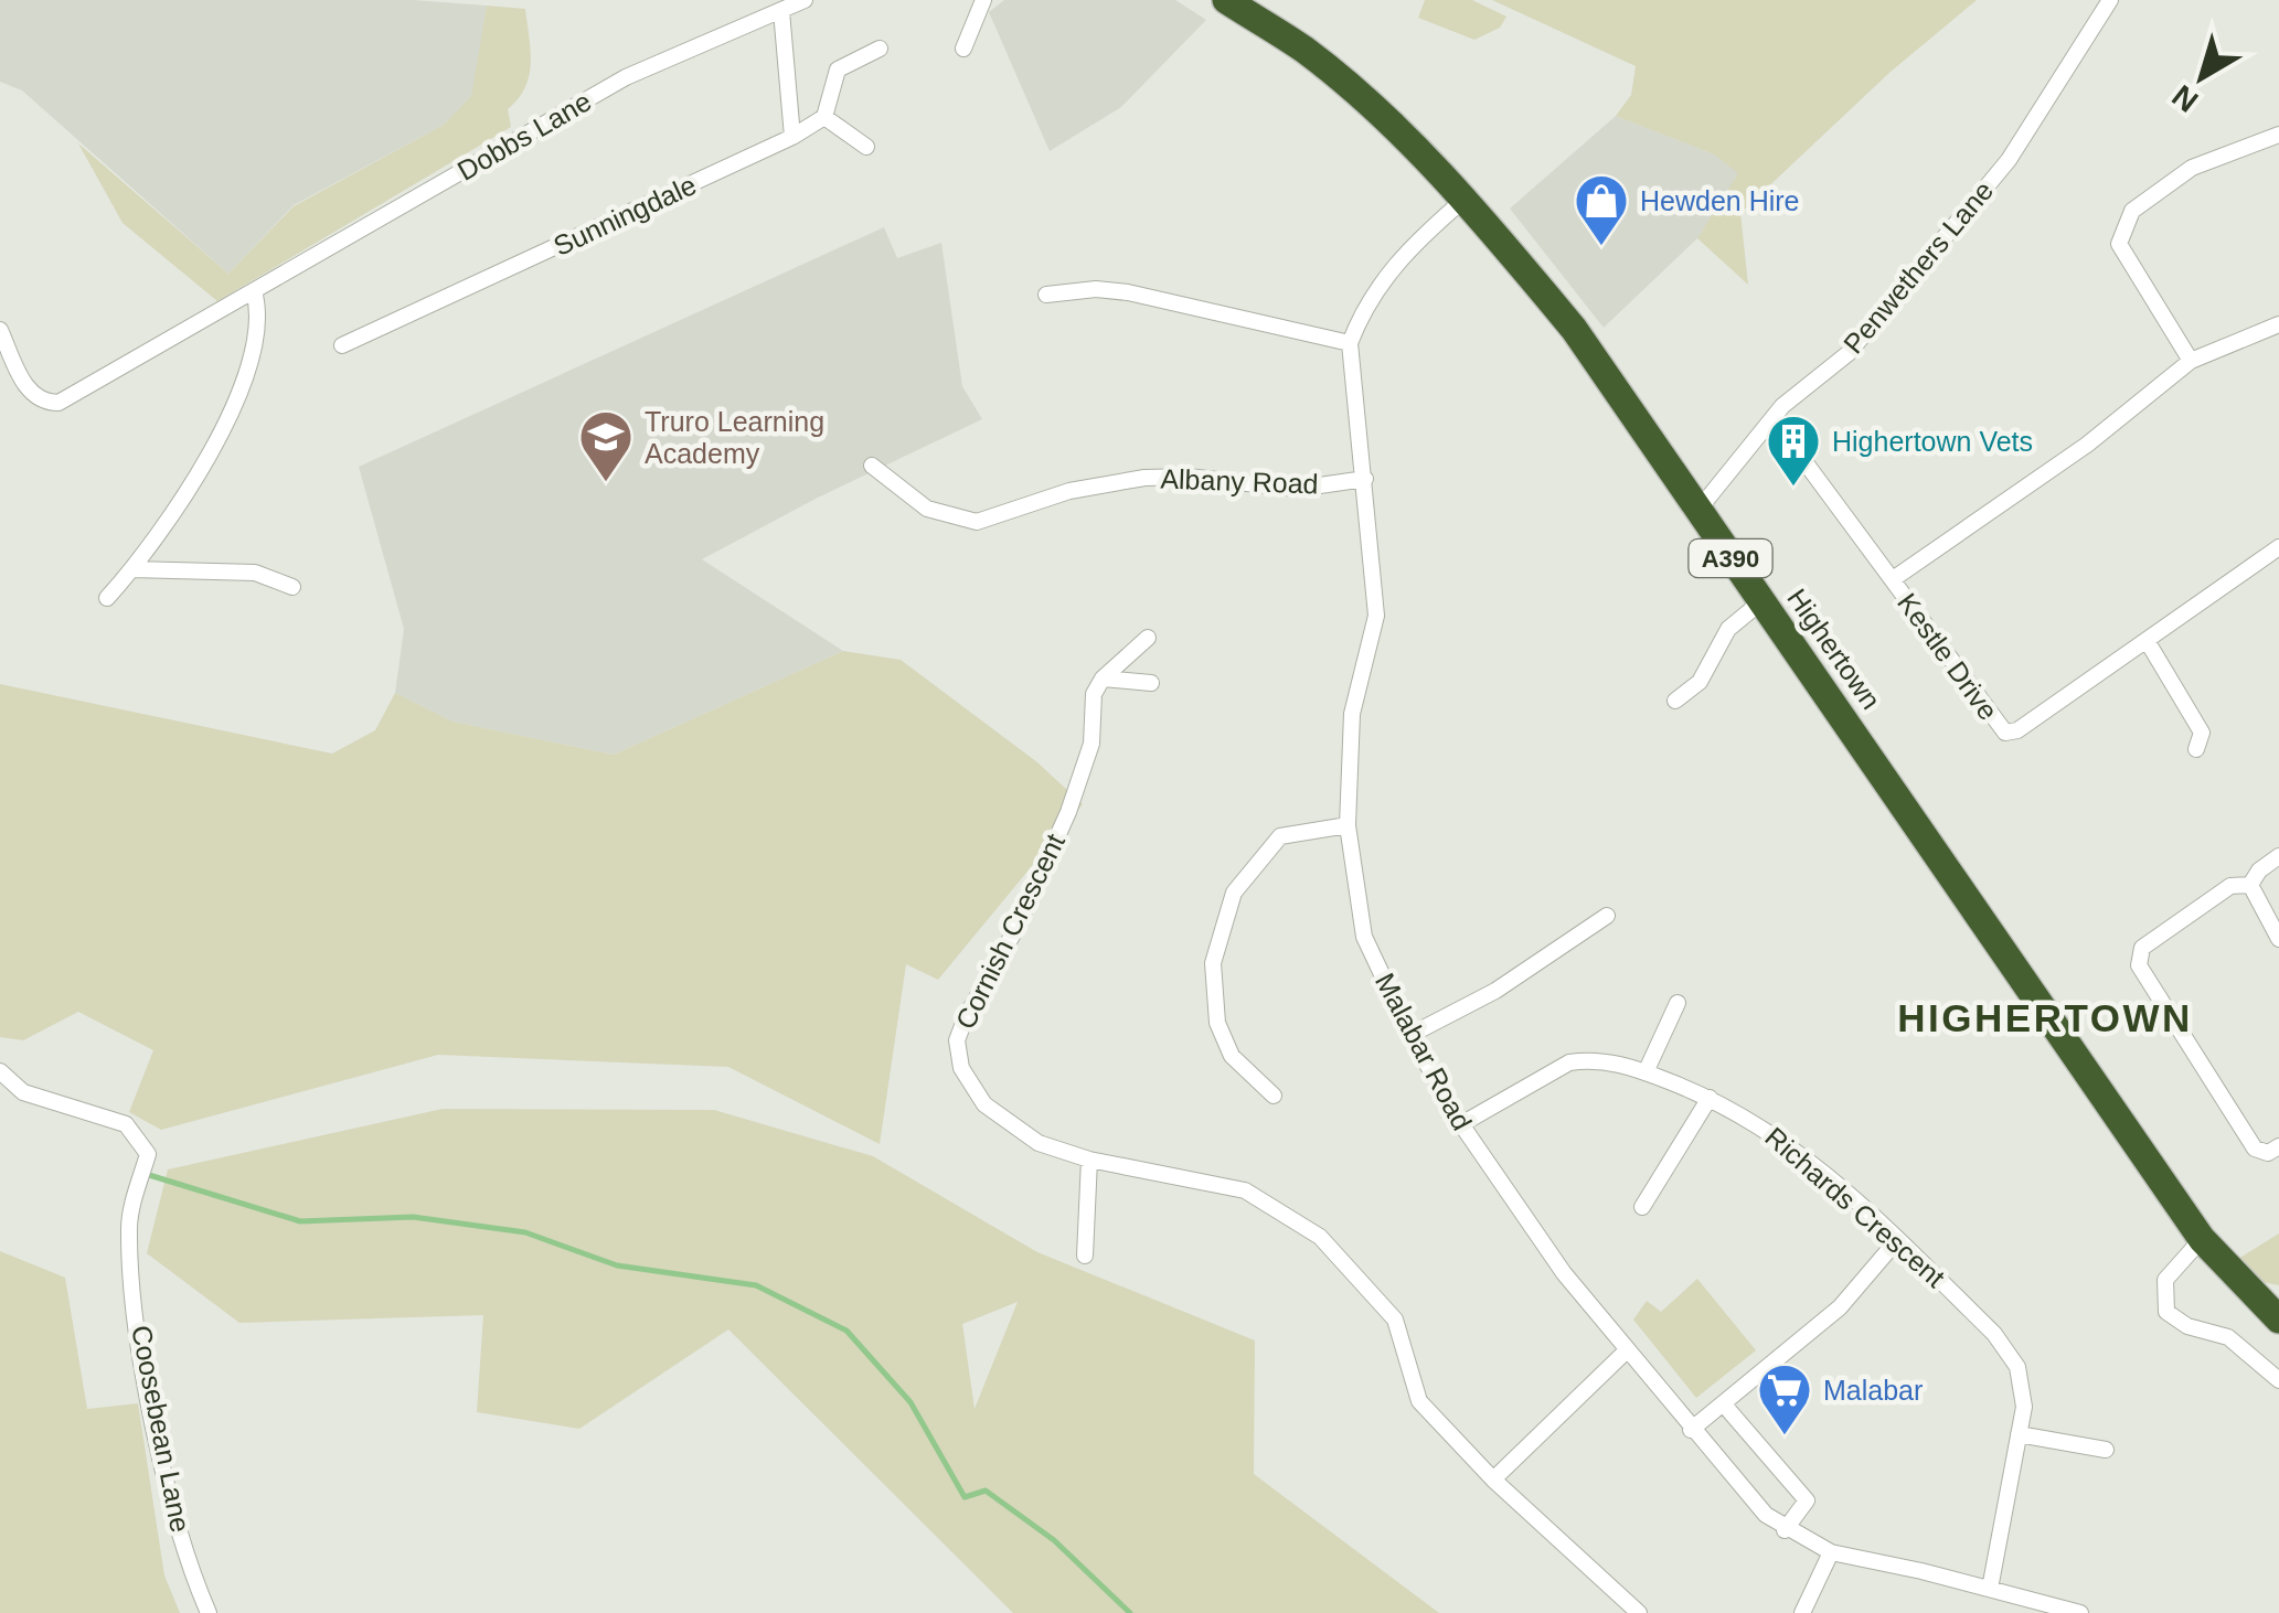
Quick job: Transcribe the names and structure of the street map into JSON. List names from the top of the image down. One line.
{"streets":{"highway":["A390","Highertown"],"street":["Dobbs Lane","Sunningdale","Penwethers Lane","Albany Road","Kestle Drive","Cornish Crescent","Malabar Road","Richards Crescent","Coosebean Lane"]},"crossings":[["Penwethers Lane","Highertown"],["Penwethers Lane","Kestle Drive"],["Albany Road","Malabar Road"],["A390","Highertown"],["Highertown","Malabar Road"],["Malabar Road","Richards Crescent"]],"districts":["HIGHERTOWN"],"places":{"shop":["Hewden Hire"],"school or university":["Truro Learning Academy"],"building":["Highertown Vets"],"supermarket":["Malabar"]},"north":"bottom left"}
